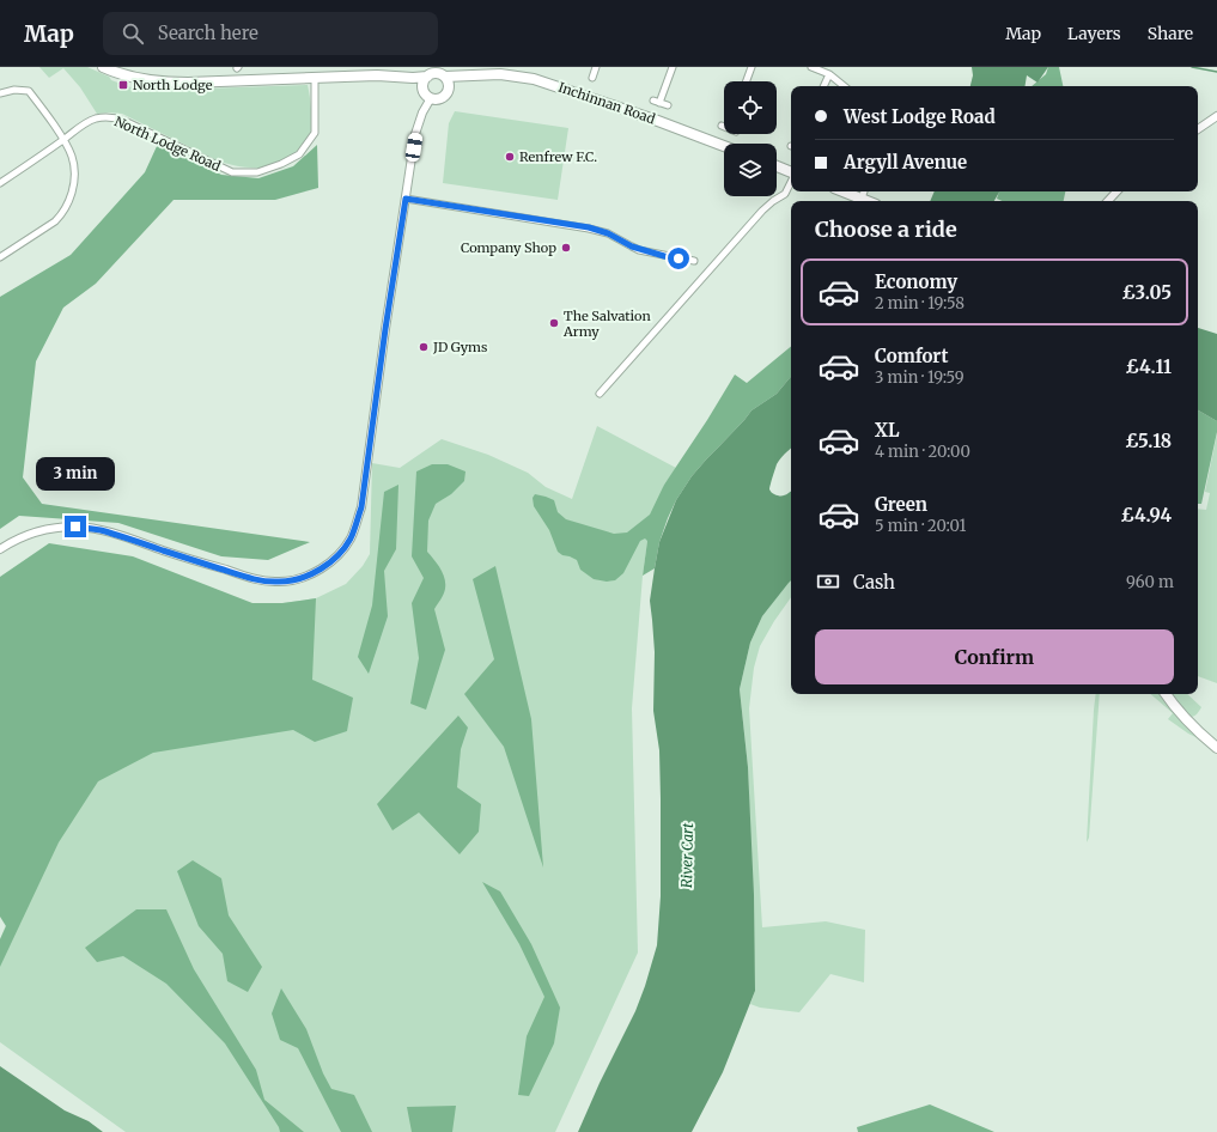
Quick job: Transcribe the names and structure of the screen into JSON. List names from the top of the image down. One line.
{"streets":{"main road":["Inchinnan Road"],"street":["North Lodge Road"]},"water":["River Cart"],"places":{"transit":["North Lodge"],"other":["Renfrew F.C.","Company Shop","The Salvation Army","JD Gyms"]},"page":{"header":"Map","search":"Search here","nav":["Map","Layers","Share"],"banner":["West Lodge Road","Argyll Avenue"],"heading":"Choose a ride","list":[{"name":"Economy","note":"2 min · 19:58","value":"£3.05"},{"name":"Comfort","note":"3 min · 19:59","value":"£4.11"},{"name":"XL","note":"4 min · 20:00","value":"£5.18"},{"name":"Green","note":"5 min · 20:01","value":"£4.94"}],"bubble":"3 min","pay":["Cash","960 m"],"buttons":"Confirm"}}
